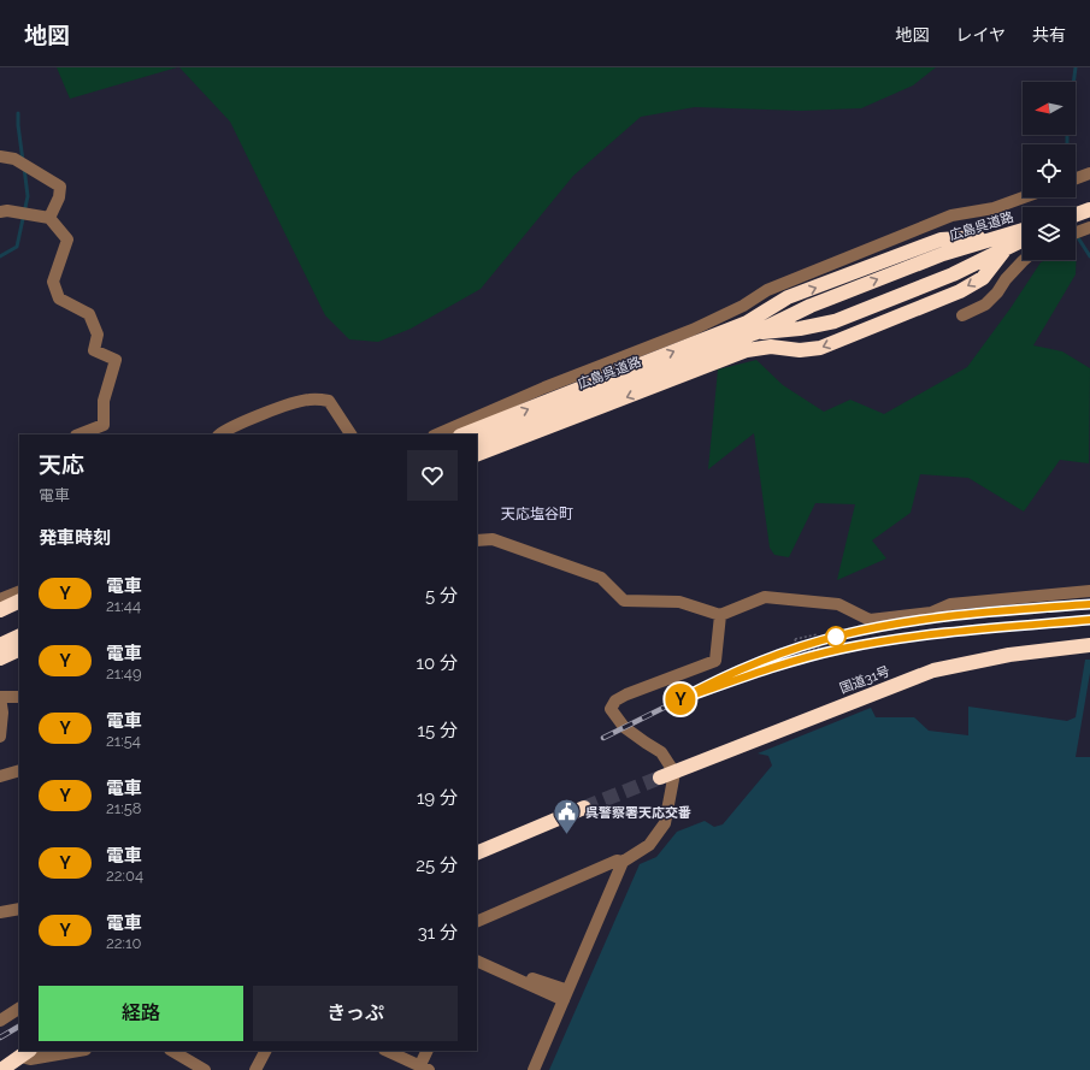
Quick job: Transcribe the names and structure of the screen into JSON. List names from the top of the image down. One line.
{"streets":{"highway":["広島呉道路","国道31号"]},"districts":["天応塩谷町"],"places":{"public building":["呉警察署天応交番"]},"north":"left","page":{"header":"地図","nav":["地図","レイヤ","共有"],"on_map":"Y","heading":[["天応","電車"],"発車時刻"],"list":[{"mark":"Y","name":"電車","note":"21:44","value":"5 分"},{"mark":"Y","name":"電車","note":"21:49","value":"10 分"},{"mark":"Y","name":"電車","note":"21:54","value":"15 分"},{"mark":"Y","name":"電車","note":"21:58","value":"19 分"},{"mark":"Y","name":"電車","note":"22:04","value":"25 分"},{"mark":"Y","name":"電車","note":"22:10","value":"31 分"}],"buttons":["経路","きっぷ"]}}
